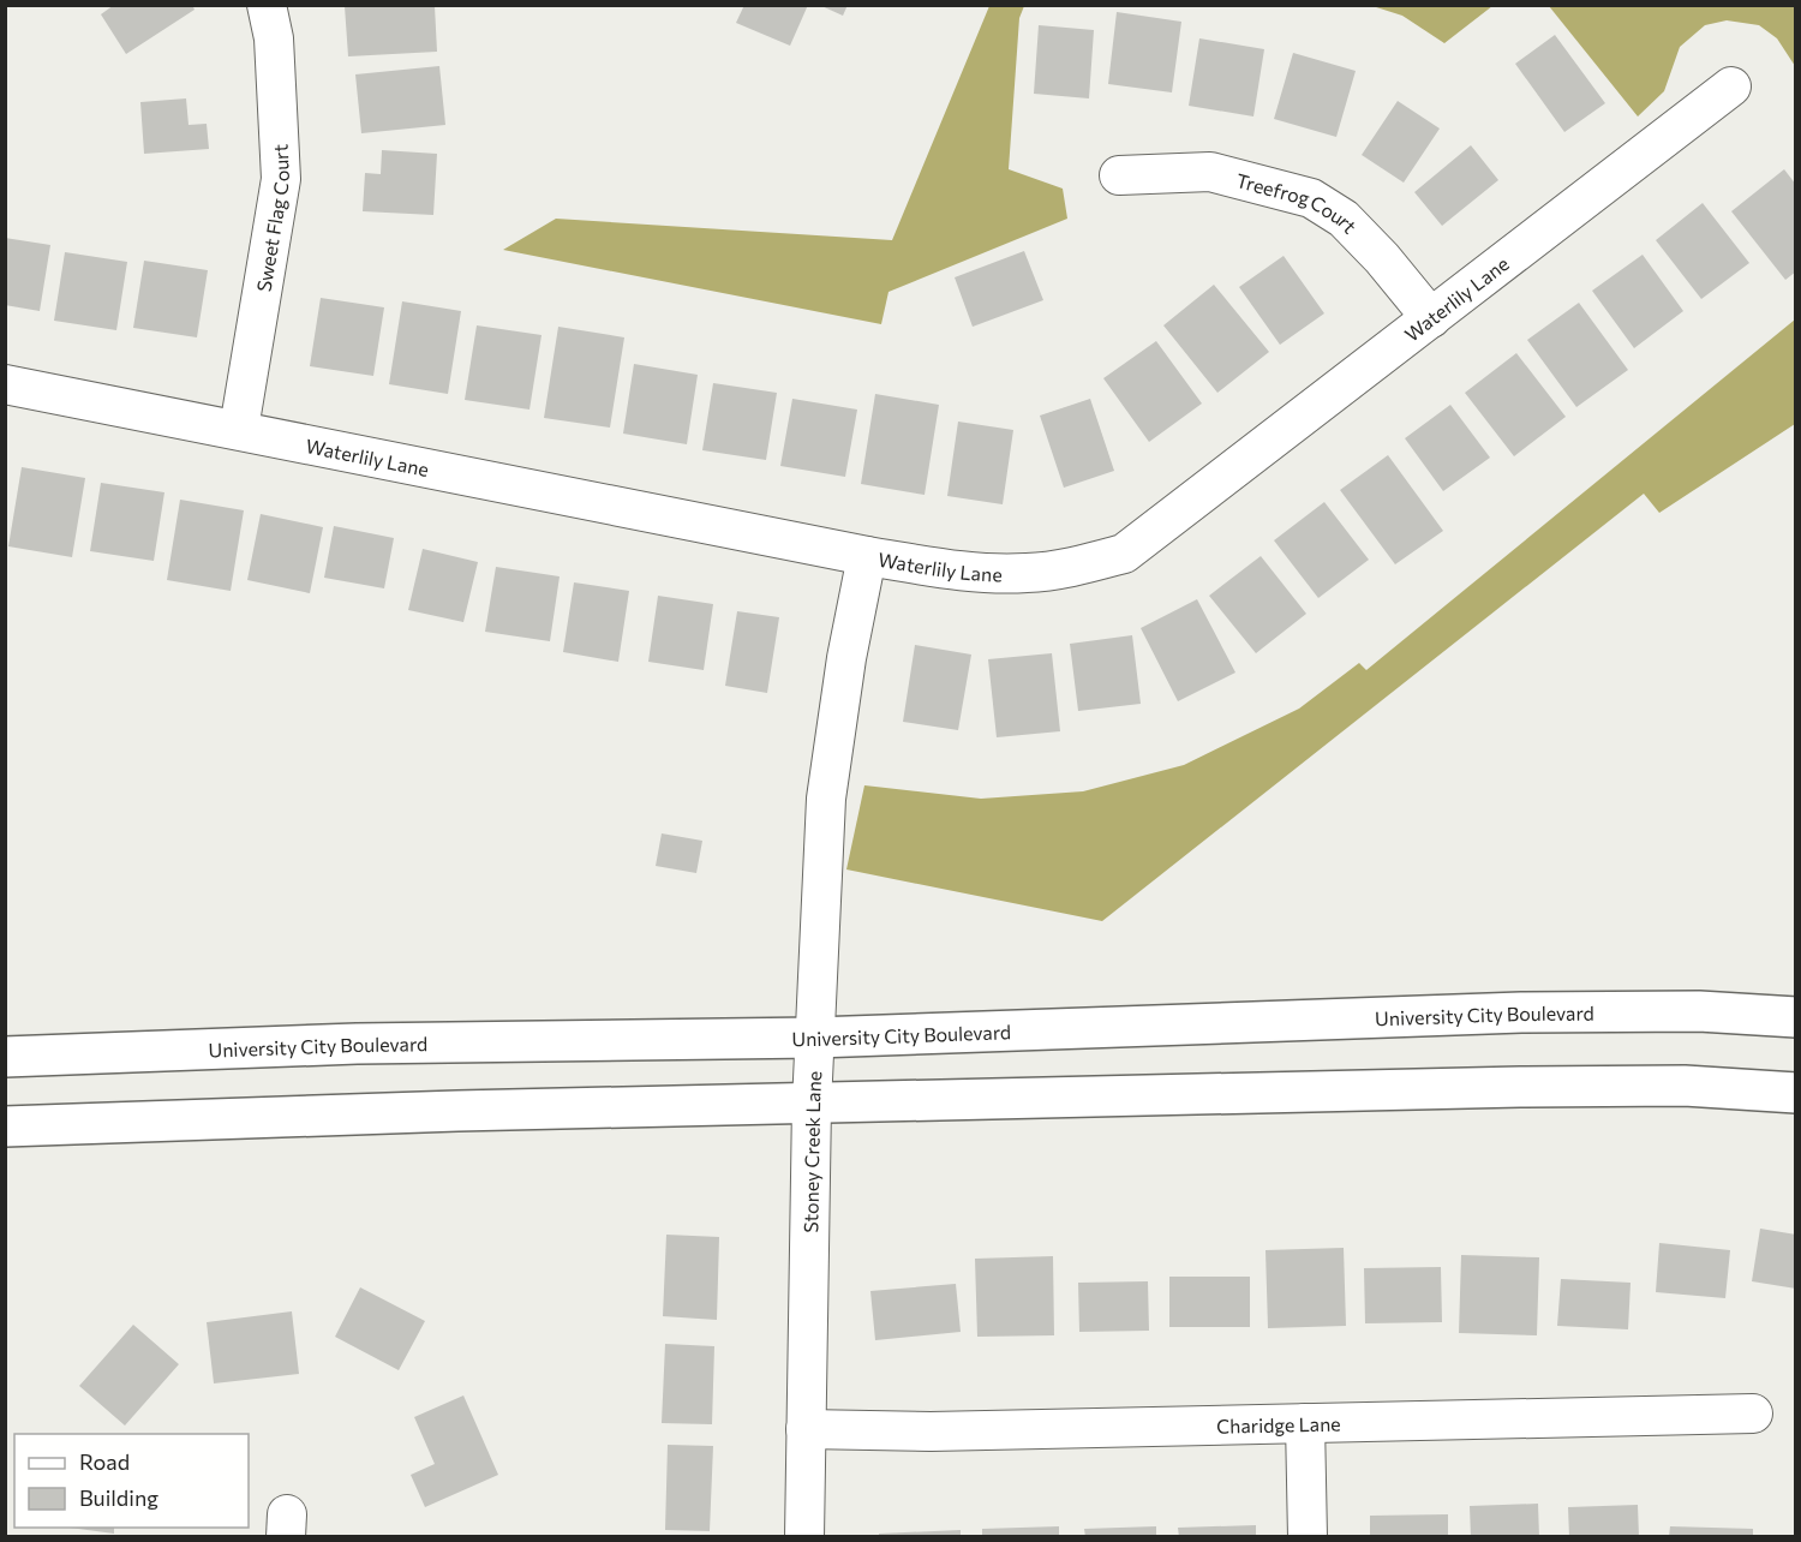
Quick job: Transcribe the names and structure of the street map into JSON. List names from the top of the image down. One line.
{"streets":{"main road":["University City Boulevard"],"street":["Treefrog Court","Sweet Flag Court","Waterlily Lane","Stoney Creek Lane","Charidge Lane"]},"crossings":[["Treefrog Court","Waterlily Lane"],["Sweet Flag Court","Waterlily Lane"],["Waterlily Lane","Stoney Creek Lane"],["University City Boulevard","Stoney Creek Lane"],["Stoney Creek Lane","Charidge Lane"]],"legend":["Road","Building"]}
